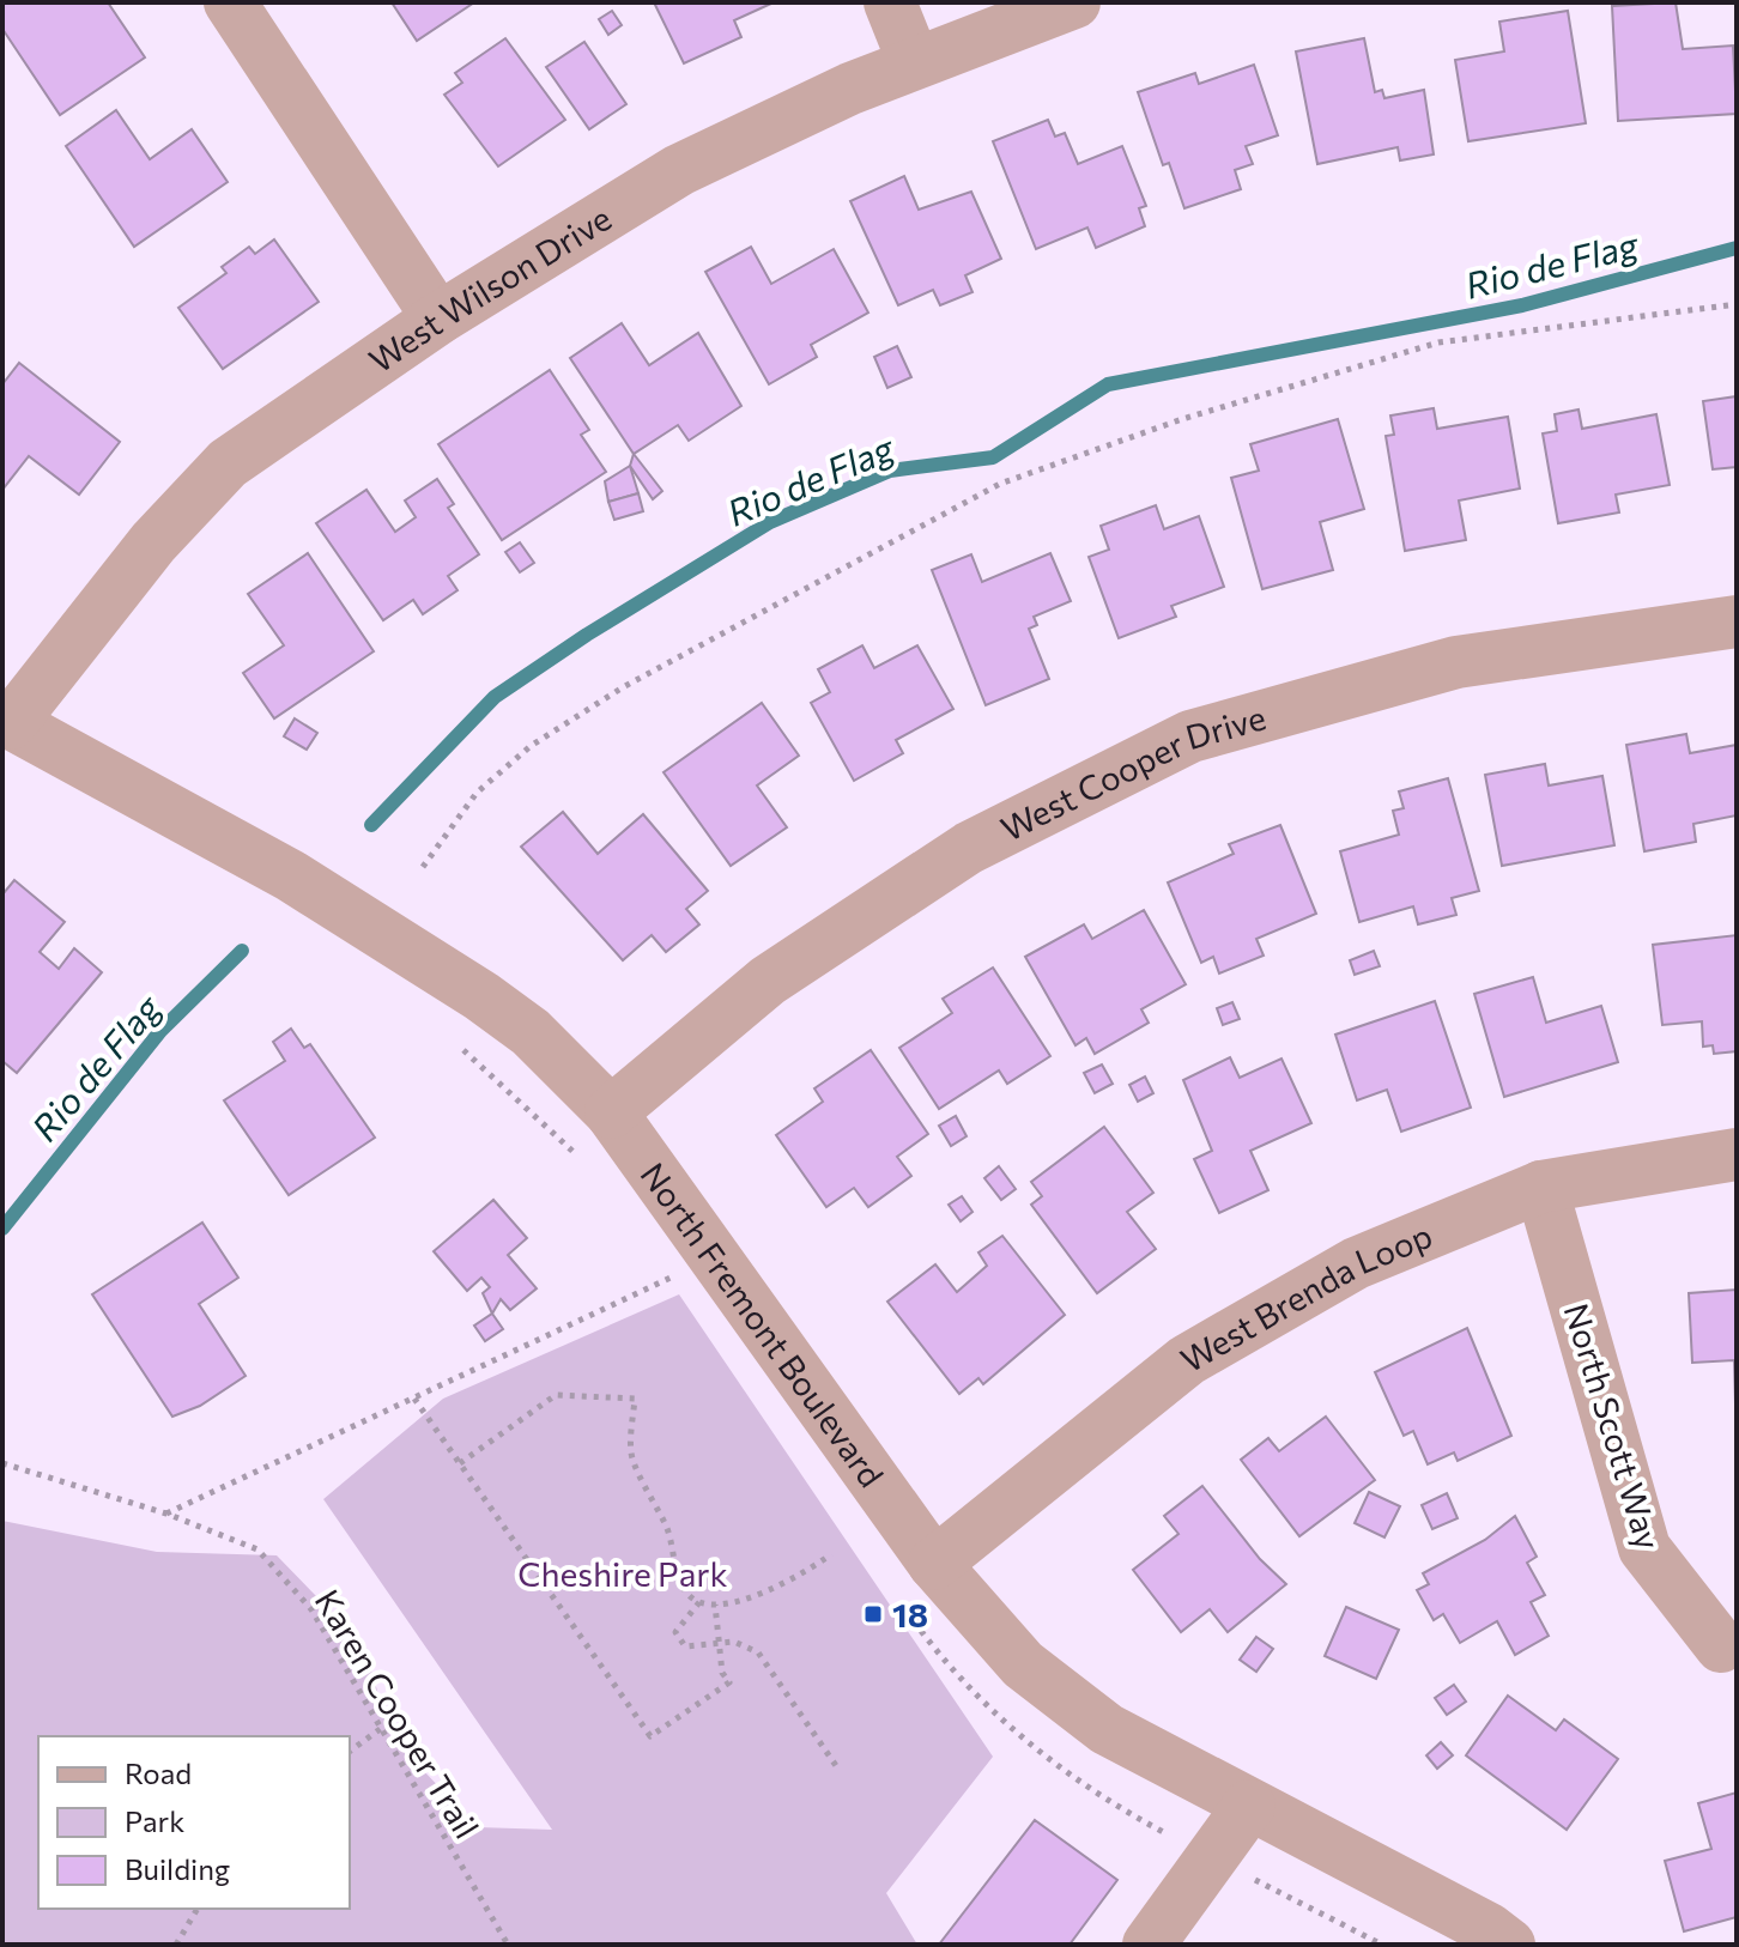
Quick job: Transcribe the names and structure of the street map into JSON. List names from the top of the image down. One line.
{"streets":{"street":["West Wilson Drive","West Cooper Drive","West Brenda Loop","North Fremont Boulevard","North Scott Way"],"path":["Karen Cooper Trail"]},"crossings":[["West Wilson Drive","North Fremont Boulevard"],["West Cooper Drive","North Fremont Boulevard"],["West Brenda Loop","North Fremont Boulevard"],["West Brenda Loop","North Scott Way"]],"water":["Rio de Flag"],"parks":["Cheshire Park"],"places":{"transit":["18"]},"legend":["Road","Park","Building"]}
